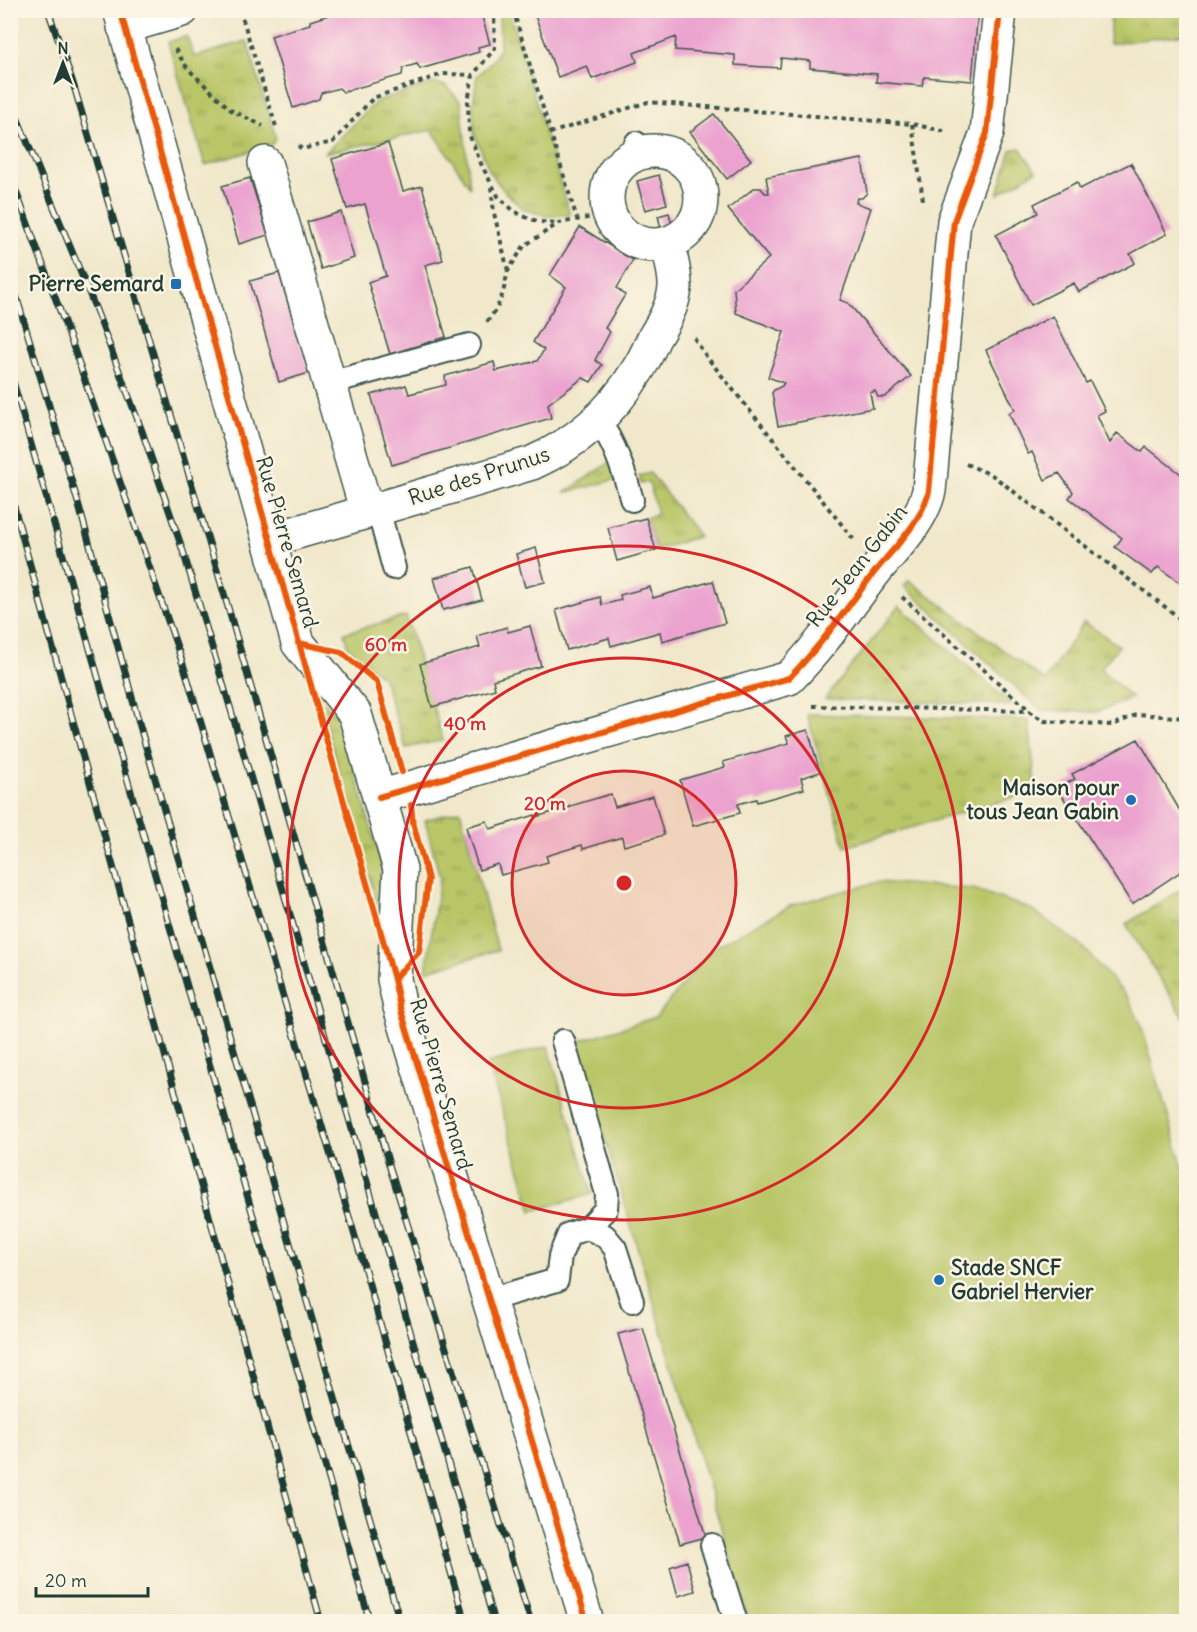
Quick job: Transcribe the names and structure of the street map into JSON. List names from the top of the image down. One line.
{"streets":{"street":["Rue des Prunus","Rue Pierre Semard","Rue Jean Gabin"]},"crossings":[["Rue des Prunus","Rue Pierre Semard"],["Rue Pierre Semard","Rue Jean Gabin"]],"places":{"transit":["Pierre Semard"],"other":["Maison pour tous Jean Gabin","Stade SNCF Gabriel Hervier"]},"scale_bar":"20 m","north":"top","rings":["60 m","40 m","20 m"]}
